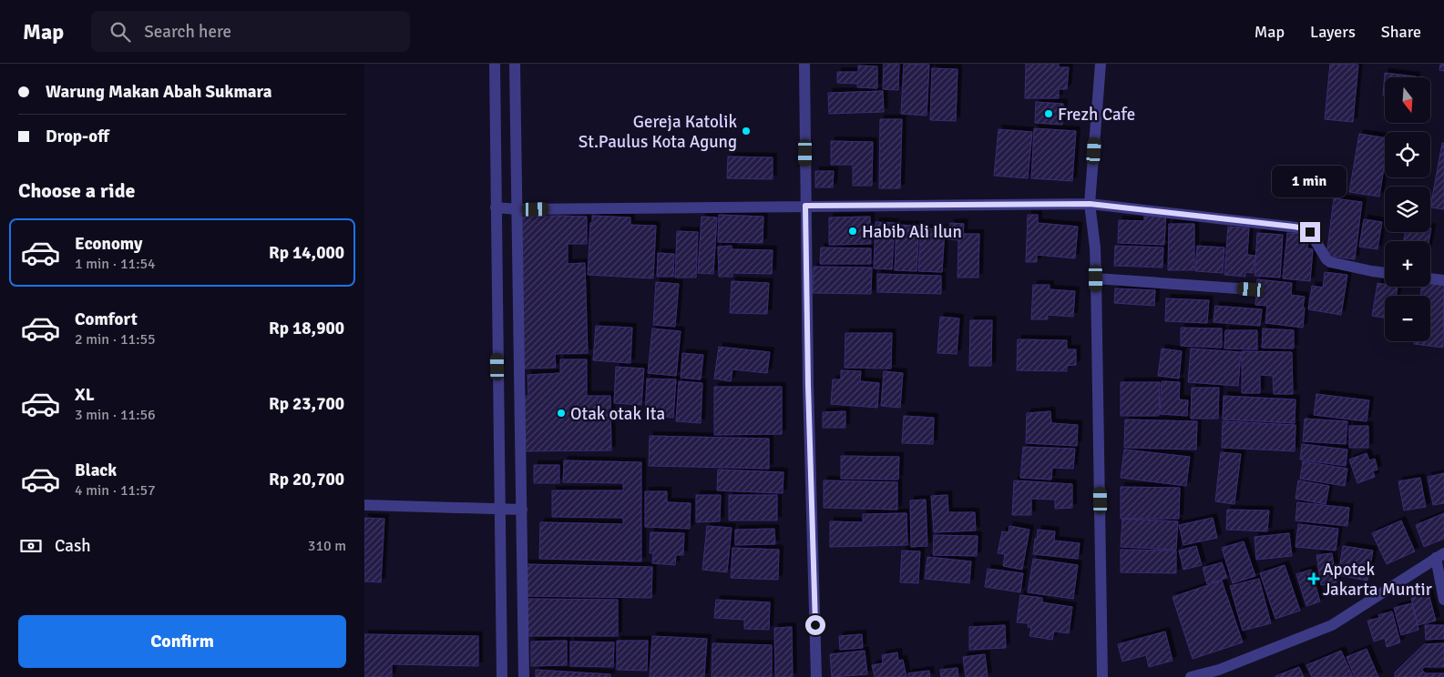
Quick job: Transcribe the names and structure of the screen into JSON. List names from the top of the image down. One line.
{"places":{"other":["Frezh Cafe","Gereja Katolik St.Paulus Kota Agung","Habib Ali Ilun","Otak otak Ita"],"health":["Apotek Jakarta Muntir"]},"north":"bottom","page":{"header":"Map","search":"Search here","nav":["Map","Layers","Share"],"banner":["Warung Makan Abah Sukmara","Drop-off"],"map_buttons":["+","−"],"heading":"Choose a ride","bubble":"1 min","list":[{"name":"Economy","note":"1 min · 11:54","value":"Rp 14,000"},{"name":"Comfort","note":"2 min · 11:55","value":"Rp 18,900"},{"name":"XL","note":"3 min · 11:56","value":"Rp 23,700"},{"name":"Black","note":"4 min · 11:57","value":"Rp 20,700"}],"pay":["Cash","310 m"],"buttons":"Confirm"}}
